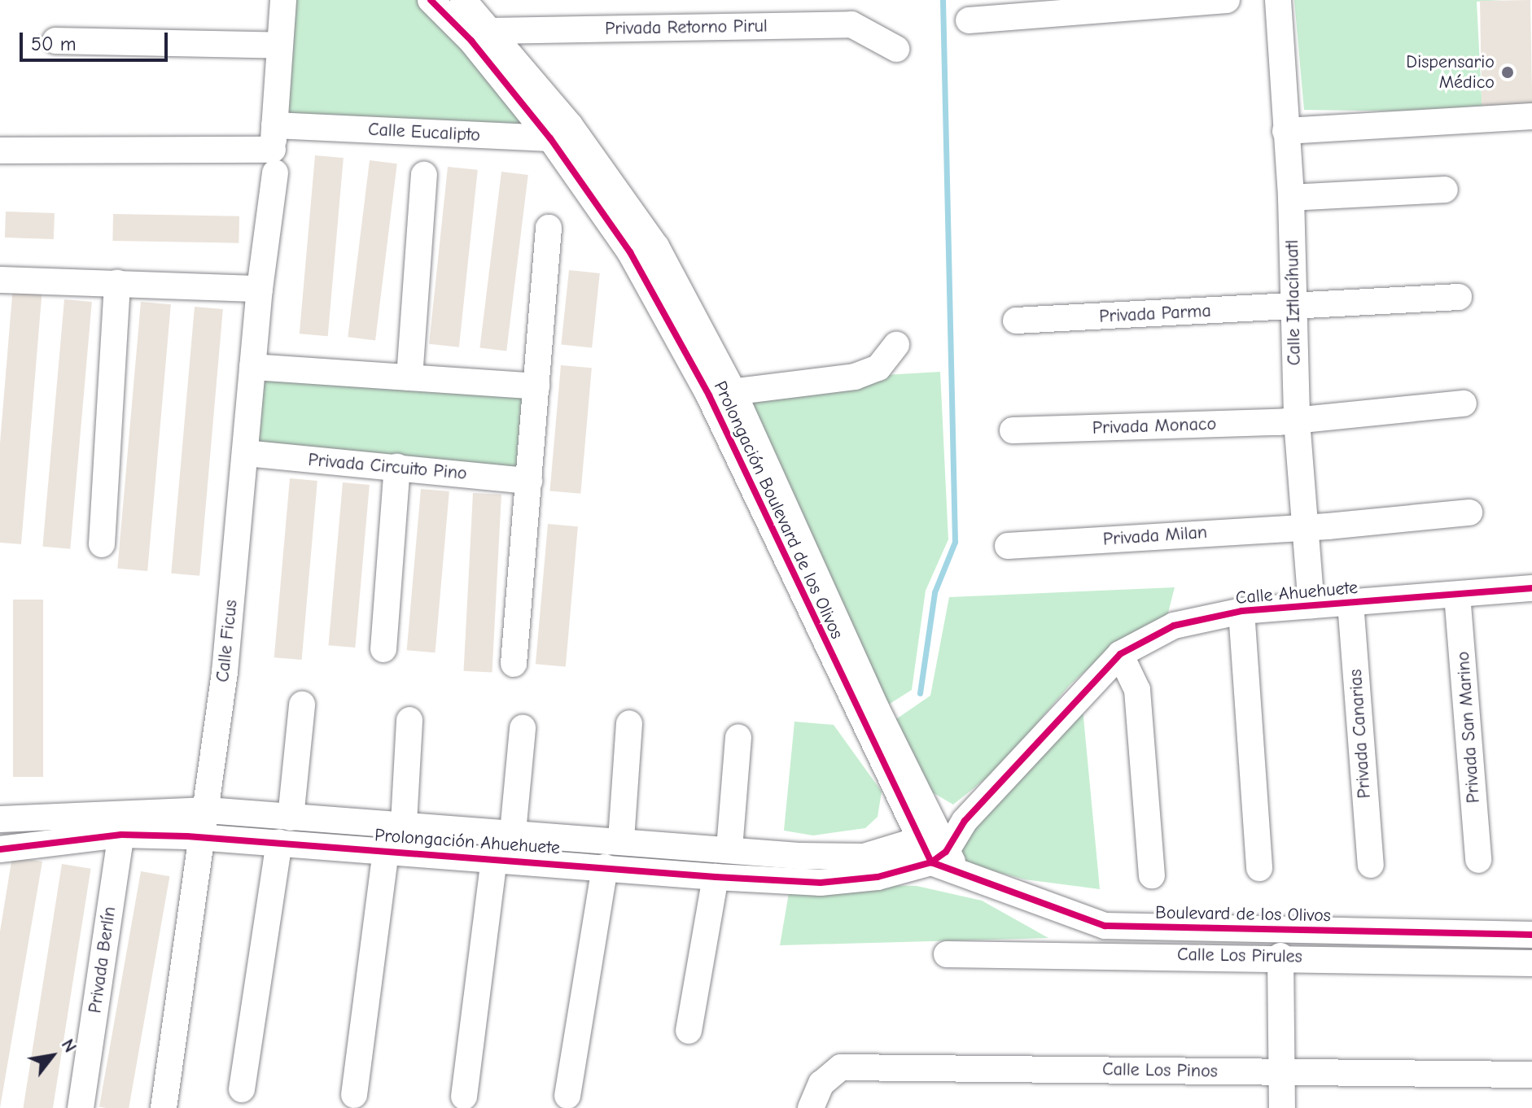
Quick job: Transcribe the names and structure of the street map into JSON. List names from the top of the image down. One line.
{"streets":{"street":["Privada Retorno Pirul","Calle Eucalipto","Calle Iztlacíhuatl","Privada Parma","Privada Monaco","Privada Circuito Pino","Prolongación Boulevard de los Olivos","Privada Milan","Calle Ahuehuete","Calle Ficus","Privada San Marino","Privada Canarias","Prolongación Ahuehuete","Boulevard de los Olivos","Calle Los Pirules","Privada Berlín","Calle Los Pinos"]},"crossings":[["Privada Retorno Pirul","Prolongación Boulevard de los Olivos"],["Calle Eucalipto","Prolongación Boulevard de los Olivos"],["Calle Eucalipto","Calle Ficus"],["Calle Iztlacíhuatl","Privada Parma"],["Calle Iztlacíhuatl","Privada Monaco"],["Calle Iztlacíhuatl","Privada Milan"],["Calle Iztlacíhuatl","Calle Ahuehuete"],["Privada Circuito Pino","Calle Ficus"],["Prolongación Boulevard de los Olivos","Calle Ahuehuete"],["Prolongación Boulevard de los Olivos","Prolongación Ahuehuete"],["Prolongación Boulevard de los Olivos","Boulevard de los Olivos"],["Calle Ahuehuete","Privada San Marino"],["Calle Ahuehuete","Privada Canarias"],["Calle Ahuehuete","Prolongación Ahuehuete"],["Calle Ahuehuete","Boulevard de los Olivos"],["Calle Ficus","Prolongación Ahuehuete"],["Prolongación Ahuehuete","Boulevard de los Olivos"],["Prolongación Ahuehuete","Privada Berlín"]],"places":["Dispensario Médico"],"scale_bar":"50 m","north":"top right"}
